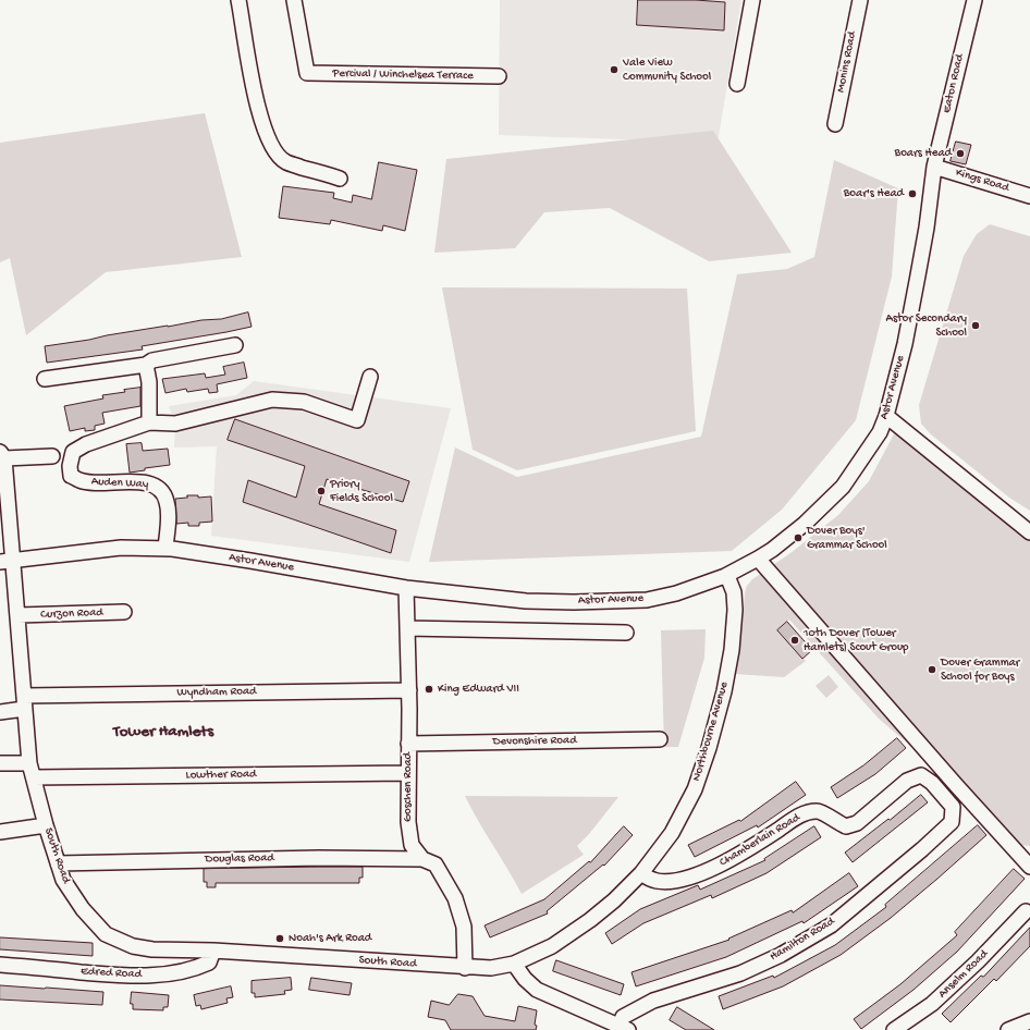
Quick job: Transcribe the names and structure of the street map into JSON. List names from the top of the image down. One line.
{"streets":{"street":["Monins Road","Percival / Winchelsea Terrace","Eaton Road","Kings Road","Astor Avenue","Auden Way","Curzon Road","Wyndham Road","Northbourne Avenue","Devonshire Road","Lowther Road","Goschen Road","Chamberlain Road","South Road","Douglas Road","Hamilton Road","Edred Road","Anselm Road"]},"crossings":[["Eaton Road","Kings Road"],["Eaton Road","Astor Avenue"],["Kings Road","Astor Avenue"],["Astor Avenue","Auden Way"],["Astor Avenue","Northbourne Avenue"],["Astor Avenue","Goschen Road"],["Astor Avenue","South Road"],["Curzon Road","South Road"],["Wyndham Road","Goschen Road"],["Wyndham Road","South Road"],["Northbourne Avenue","Chamberlain Road"],["Northbourne Avenue","South Road"],["Devonshire Road","Goschen Road"],["Lowther Road","Goschen Road"],["Lowther Road","South Road"],["Goschen Road","South Road"],["Goschen Road","Douglas Road"],["Chamberlain Road","Hamilton Road"],["South Road","Douglas Road"],["South Road","Edred Road"]],"districts":["Tower Hamlets"],"places":["Vale View Community School","Boars Head","Boar's Head","Astor Secondary School","Priory Fields School","Dover Boys' Grammar School","10th Dover (Tower Hamlets) Scout Group","Dover Grammar School for Boys","King Edward VII","Noah's Ark Road"]}
